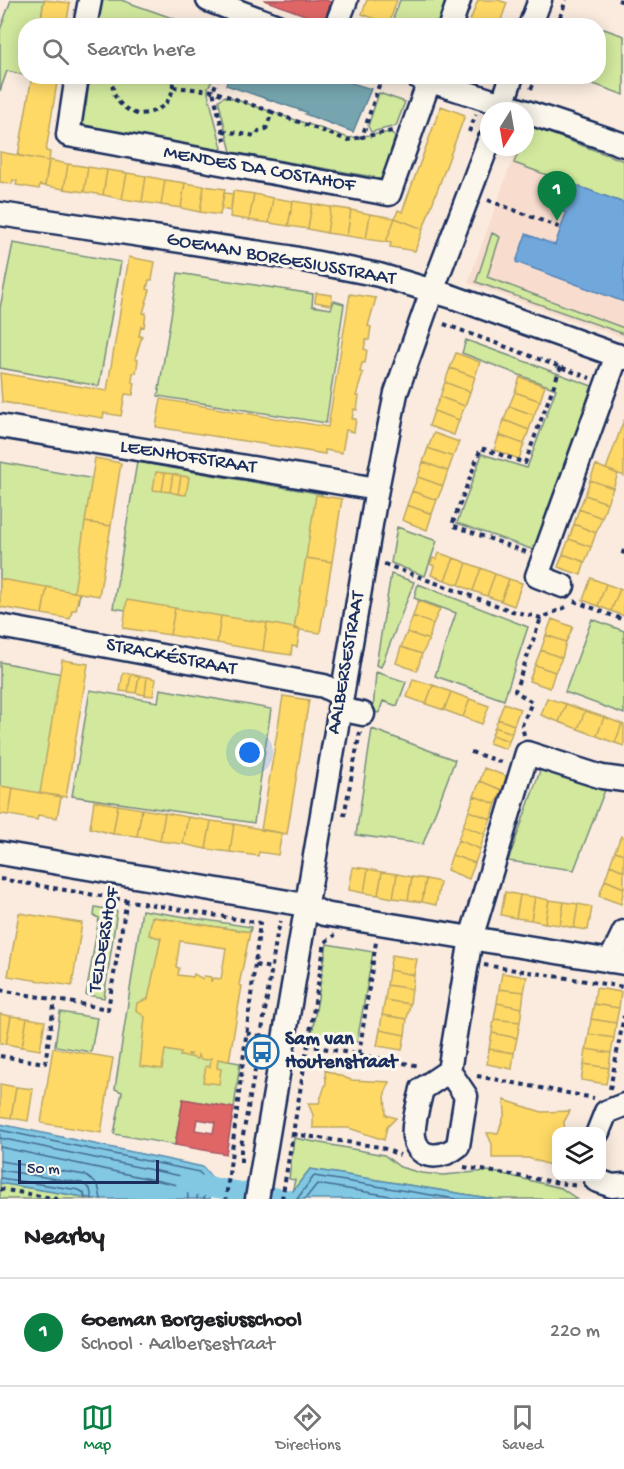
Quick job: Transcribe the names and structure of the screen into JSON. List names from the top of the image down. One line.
{"streets":{"street":["MENDES DA COSTAHOF","GOEMAN BORGESIUSSTRAAT","LEENHOFSTRAAT","STRACKÉSTRAAT","AALBERSESTRAAT"],"path":["TELDERSHOF"]},"crossings":[["GOEMAN BORGESIUSSTRAAT","AALBERSESTRAAT"],["LEENHOFSTRAAT","AALBERSESTRAAT"],["STRACKÉSTRAAT","AALBERSESTRAAT"]],"places":{"bus stop":["Sam van Houtenstraat"]},"scale_bar":"50 m","north":"bottom","page":{"search":"Search here","pins":"1","scale":"50 m","heading":"Nearby","list":[{"mark":"1","name":"Goeman Borgesiusschool","note":"School · Aalbersestraat","value":"220 m"}],"nav":["Map","Directions","Saved"]}}
